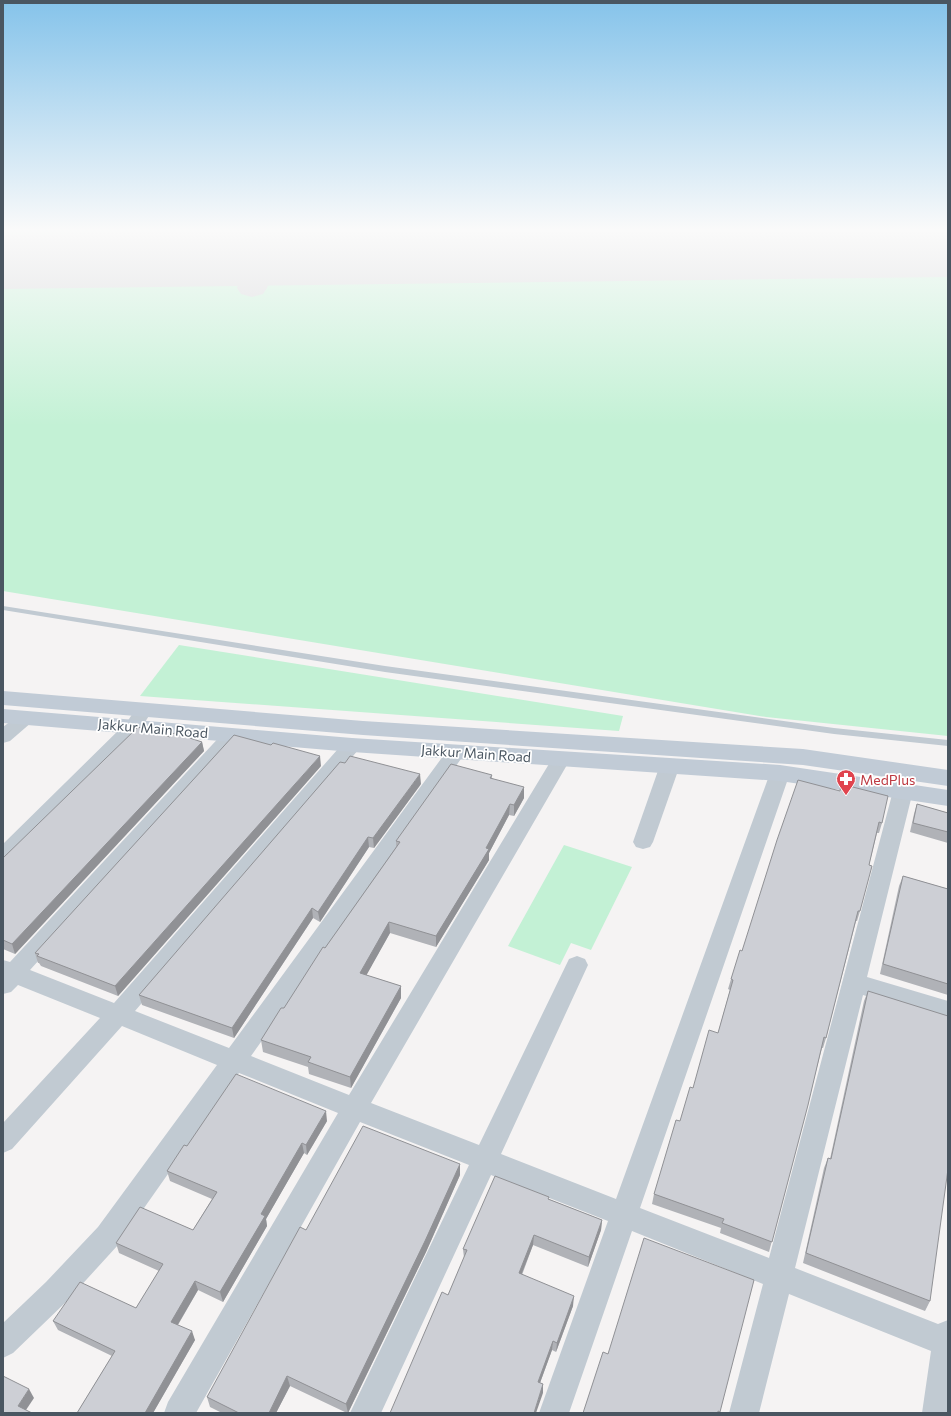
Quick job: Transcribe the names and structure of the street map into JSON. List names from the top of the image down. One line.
{"streets":{"main road":["Jakkur Main Road"]},"places":{"pharmacy":["MedPlus"]}}
